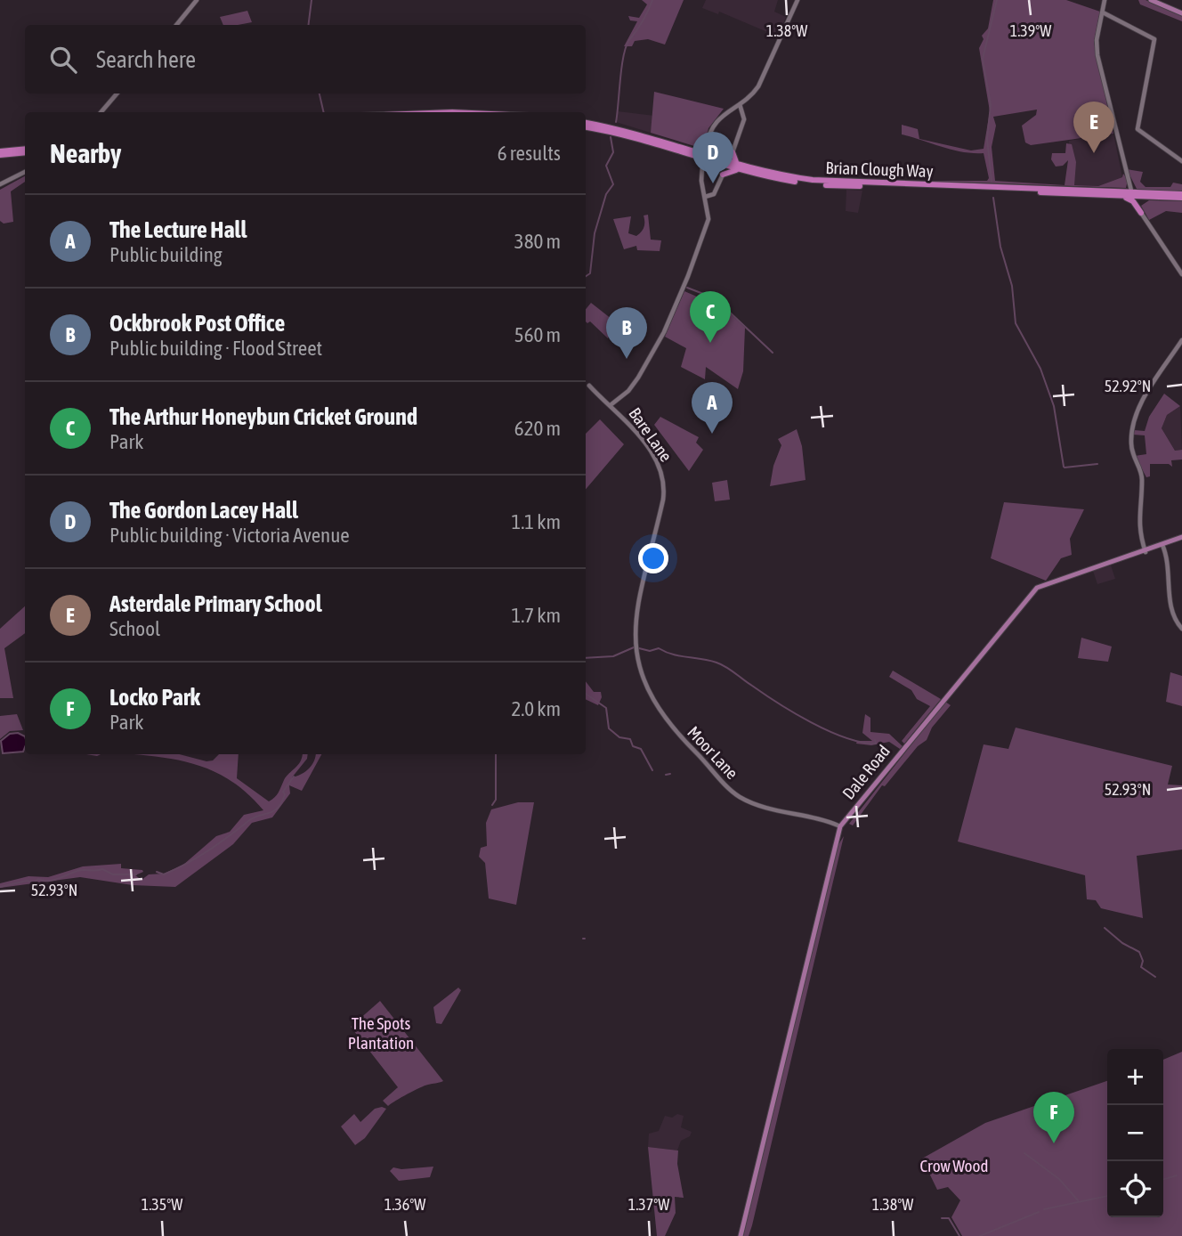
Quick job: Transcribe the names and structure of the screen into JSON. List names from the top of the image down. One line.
{"streets":{"highway":["Brian Clough Way"],"main road":["Dale Road"],"street":["Bare Lane","Moor Lane"]},"crossings":[["Bare Lane","Moor Lane"],["Moor Lane","Dale Road"]],"parks":["The Spots Plantation","Crow Wood"],"page":{"search":"Search here","pins":["E","D","C","B","A","F"],"heading":["Nearby","6 results"],"list":[{"mark":"A","name":"The Lecture Hall","note":"Public building","value":"380 m"},{"mark":"B","name":"Ockbrook Post Office","note":"Public building · Flood Street","value":"560 m"},{"mark":"C","name":"The Arthur Honeybun Cricket Ground","note":"Park","value":"620 m"},{"mark":"D","name":"The Gordon Lacey Hall","note":"Public building · Victoria Avenue","value":"1.1 km"},{"mark":"E","name":"Asterdale Primary School","note":"School","value":"1.7 km"},{"mark":"F","name":"Locko Park","note":"Park","value":"2.0 km"}],"map_buttons":["+","−"]},"coordinates":["1.38°W","1.39°W","52.92°N","52.93°N","1.35°W","1.36°W","1.37°W"]}
